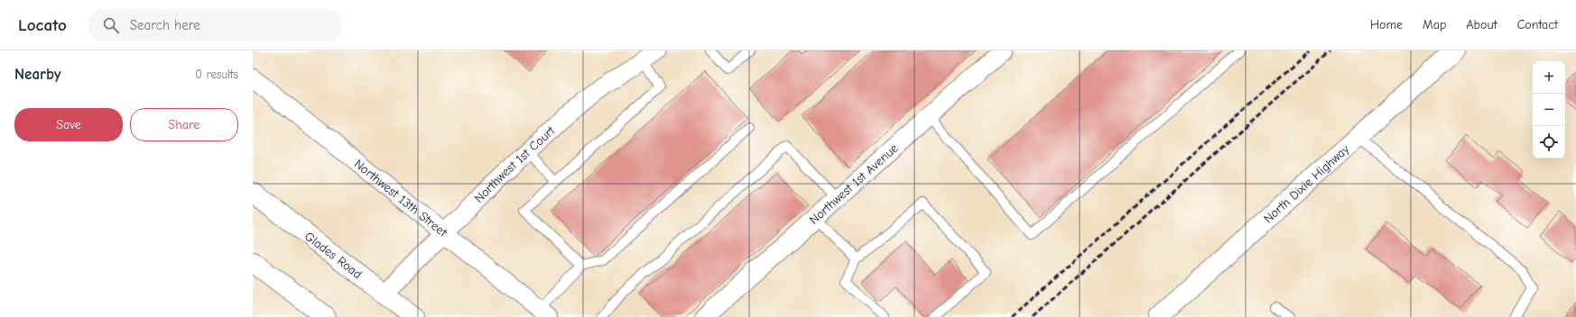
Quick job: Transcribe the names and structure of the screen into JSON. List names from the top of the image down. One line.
{"streets":{"main road":["North Dixie Highway","Glades Road"],"street":["Northwest 1st Court","Northwest 1st Avenue","Northwest 13th Street"]},"crossings":[["Northwest 1st Court","Northwest 13th Street"],["Northwest 1st Court","Glades Road"]],"page":{"header":"Locato","search":"Search here","nav":["Home","Map","About","Contact"],"heading":["Nearby","0 results"],"map_buttons":["+","−"],"buttons":["Save","Share"]}}
